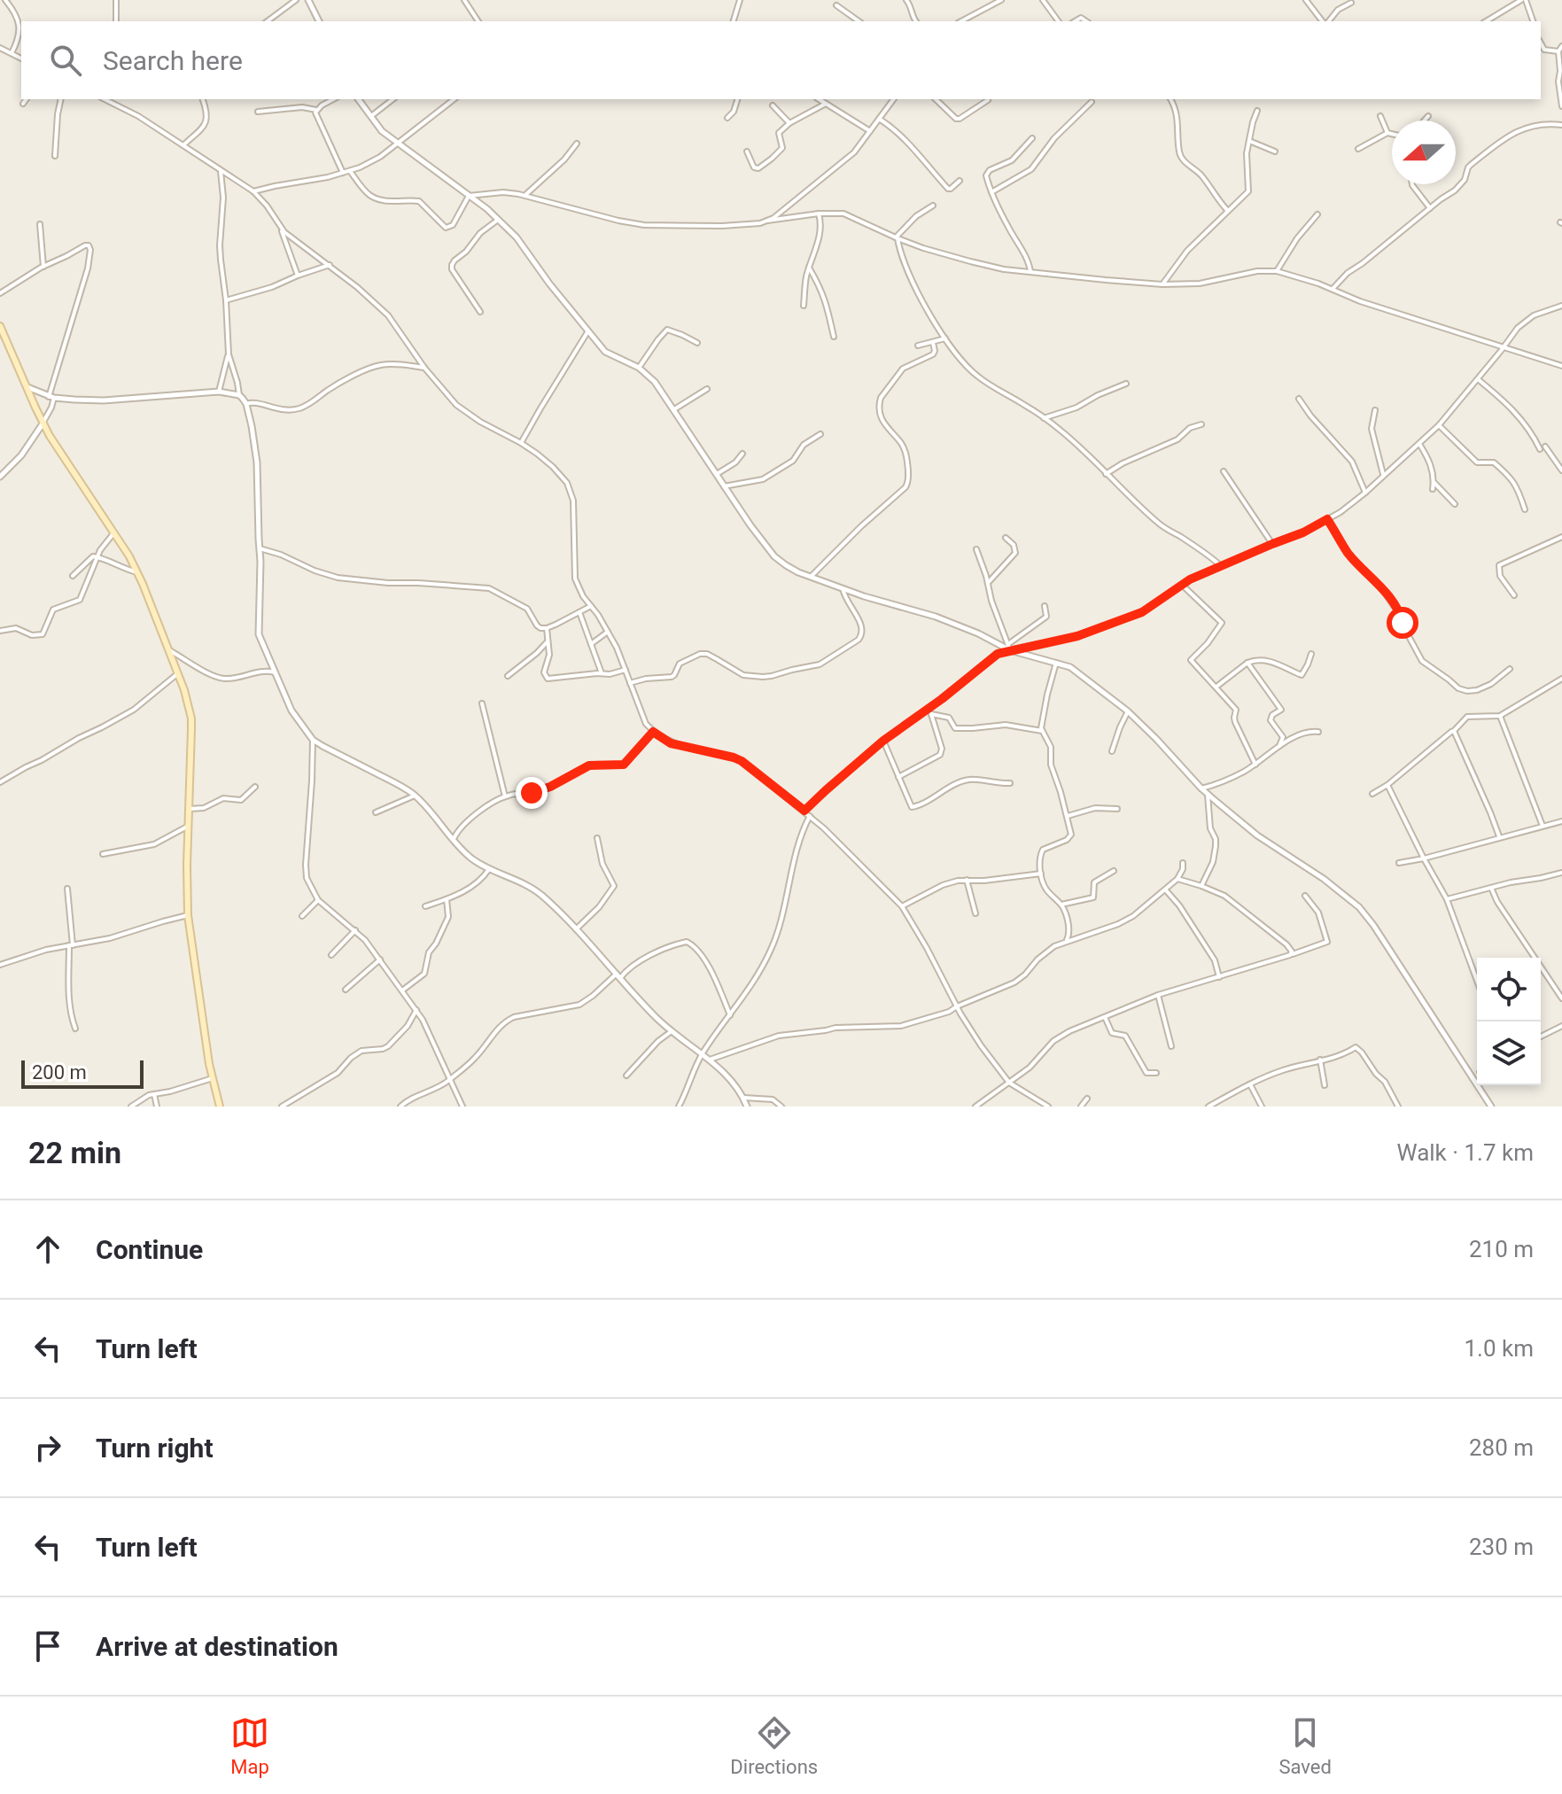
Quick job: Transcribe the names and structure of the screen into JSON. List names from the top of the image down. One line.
{"scale_bar":"200 m","north":"left","page":{"search":"Search here","scale":"200 m","heading":["22 min","Walk · 1.7 km"],"list":[["Continue","210 m"],["Turn left","1.0 km"],["Turn right","280 m"],["Turn left","230 m"],"Arrive at destination"],"nav":["Map","Directions","Saved"]}}
